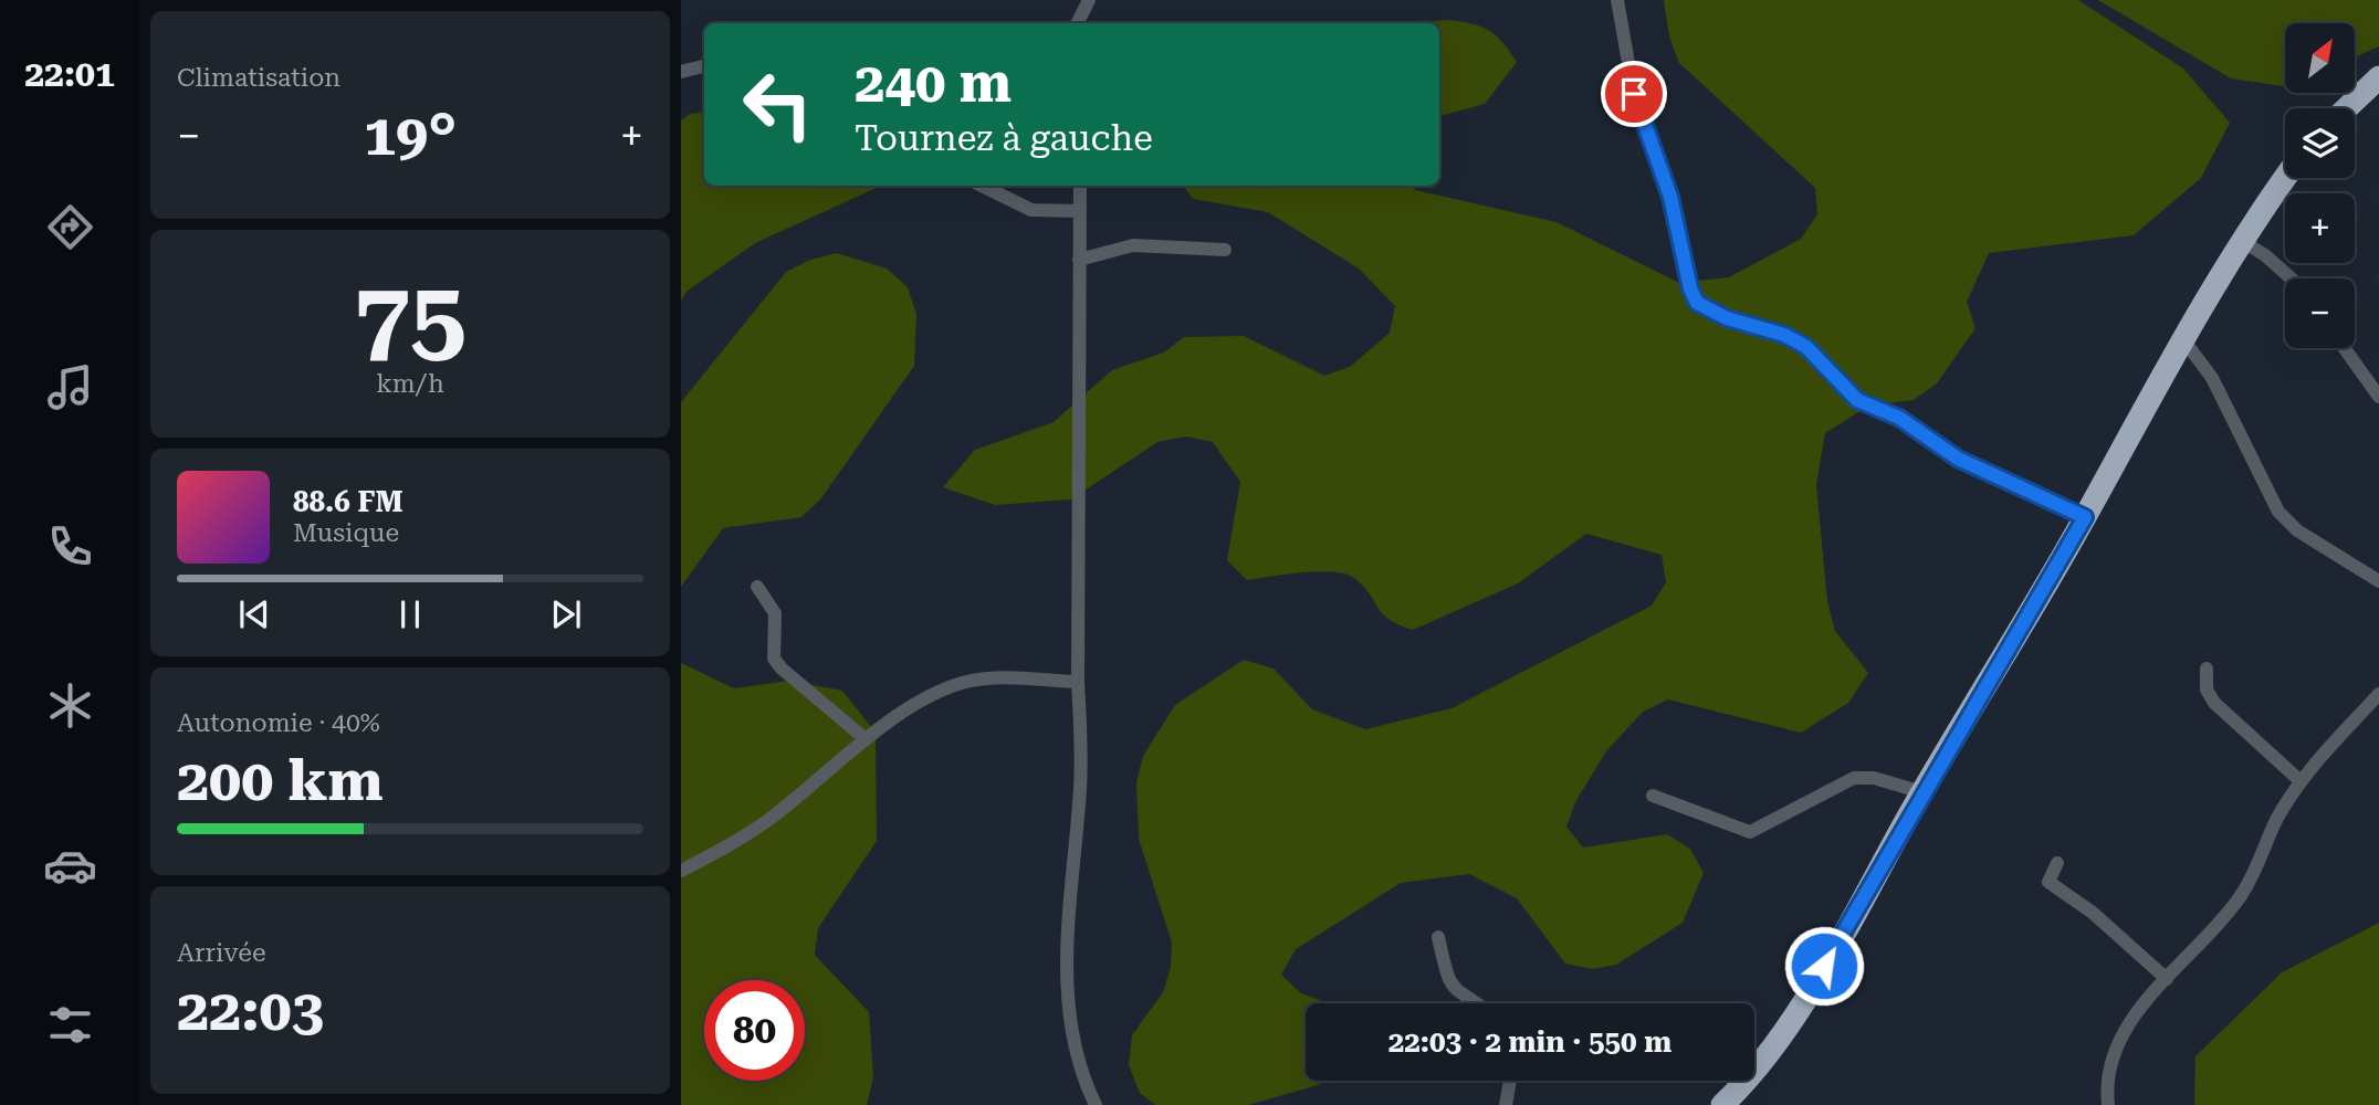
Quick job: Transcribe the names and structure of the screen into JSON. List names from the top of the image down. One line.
{"north":"top right","page":{"tabs":"22:01","tile":["Climatisation",["75","km/h"],["Autonomie · 40%","200 km"],["Arrivée","22:03"]],"map_buttons":["+","−"],"turn":["240 m","Tournez à gauche"],"heat":["−","19°","+"],"song":["88.6 FM","Musique"],"limit":"80","trip":"22:03 · 2 min · 550 m"}}
